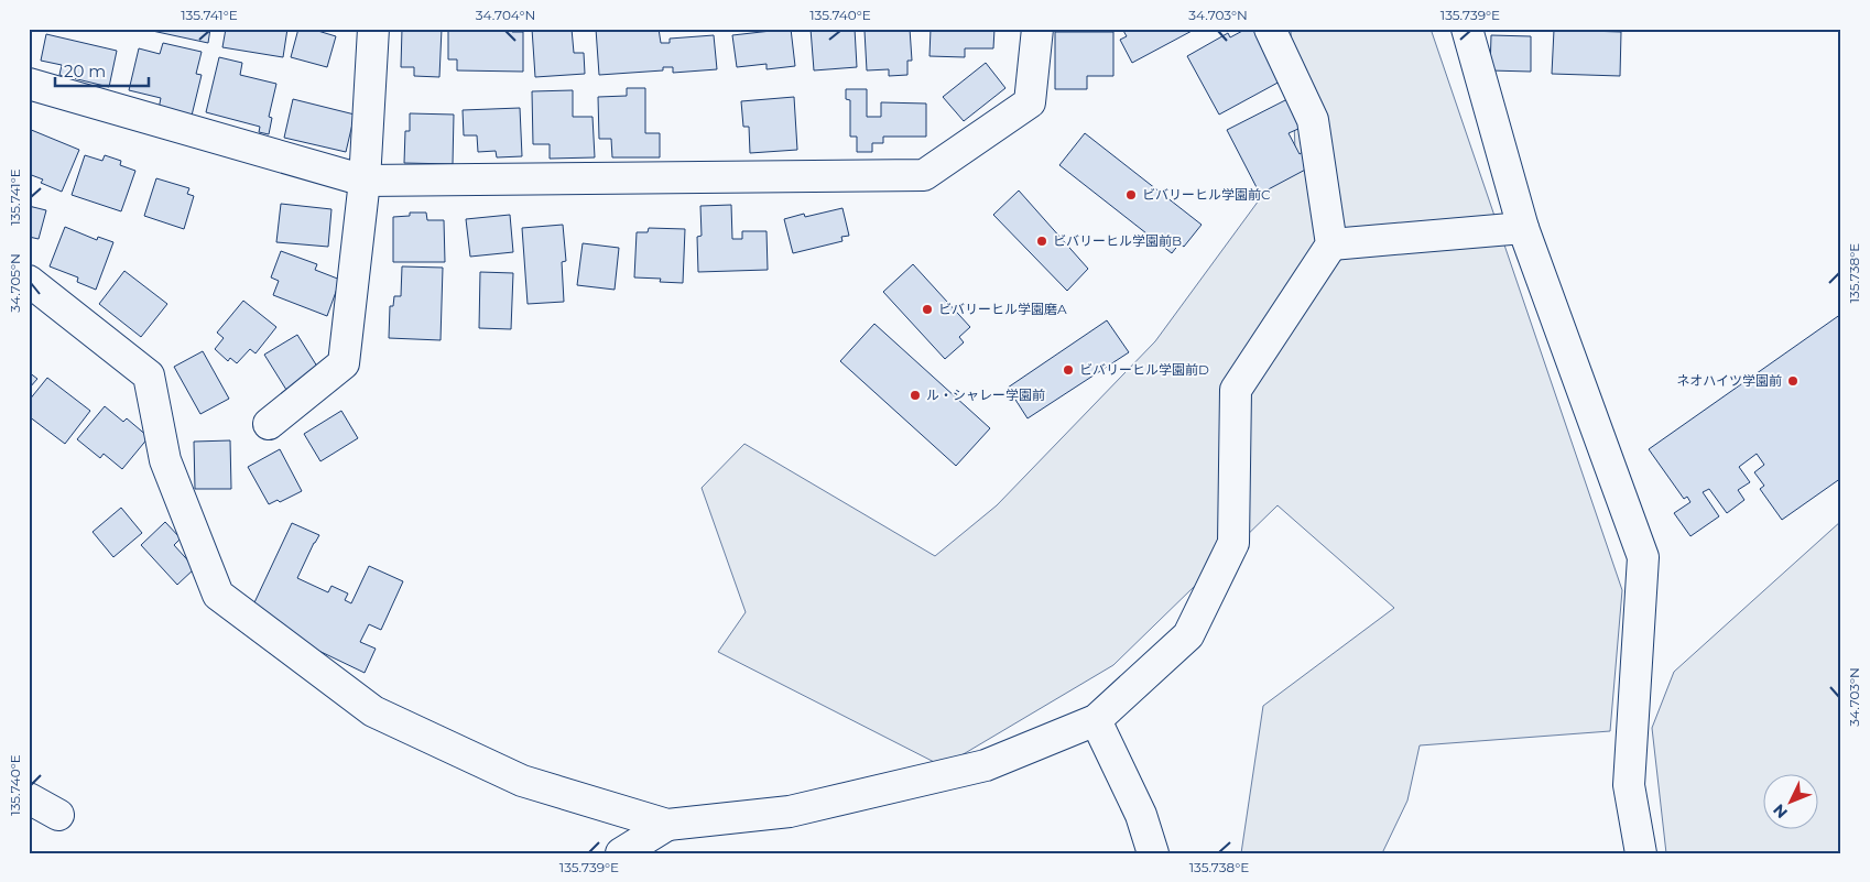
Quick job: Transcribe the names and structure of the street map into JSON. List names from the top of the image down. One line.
{"places":["ビバリーヒル学園前C","ビバリーヒル学園前B","ビバリーヒル学園磨A","ビバリーヒル学園前D","ネオハイツ学園前","ル・シャレー学園前"],"scale_bar":"20 m","north":"bottom left","coordinates":["135.741°E","34.704°N","135.740°E","34.703°N","135.739°E","135.738°E","34.705°N"]}
